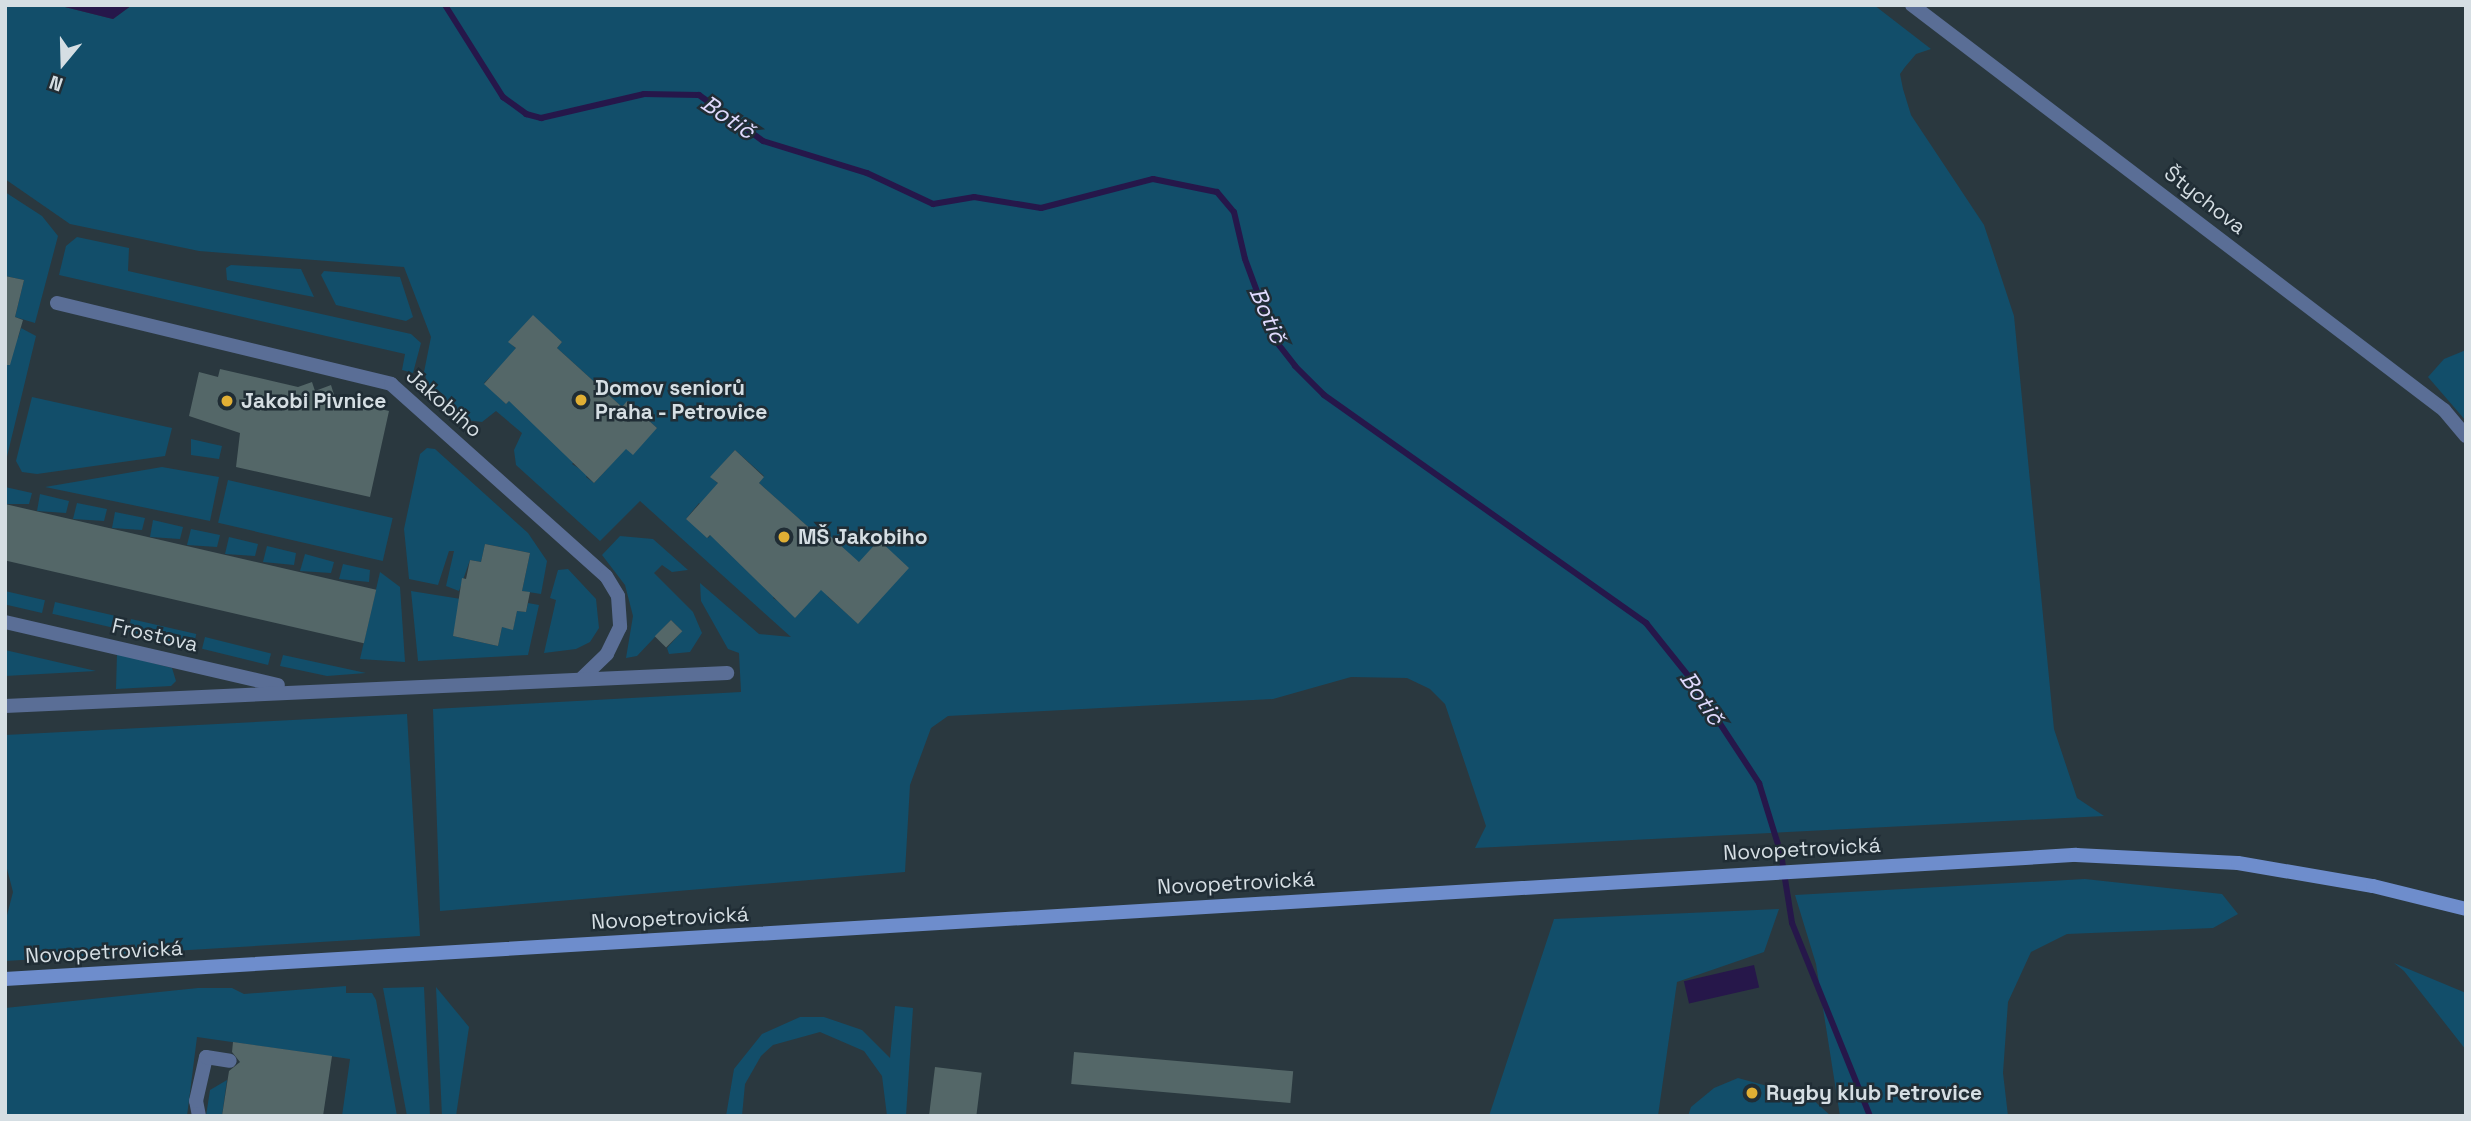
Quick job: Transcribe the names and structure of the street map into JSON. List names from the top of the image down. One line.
{"streets":{"main road":["Novopetrovická"],"street":["Štychova","Jakobiho","Frostova"]},"water":["Botič"],"places":["Domov seniorů Praha - Petrovice","Jakobi Pivnice","MŠ Jakobiho","Rugby klub Petrovice"],"north":"bottom"}
